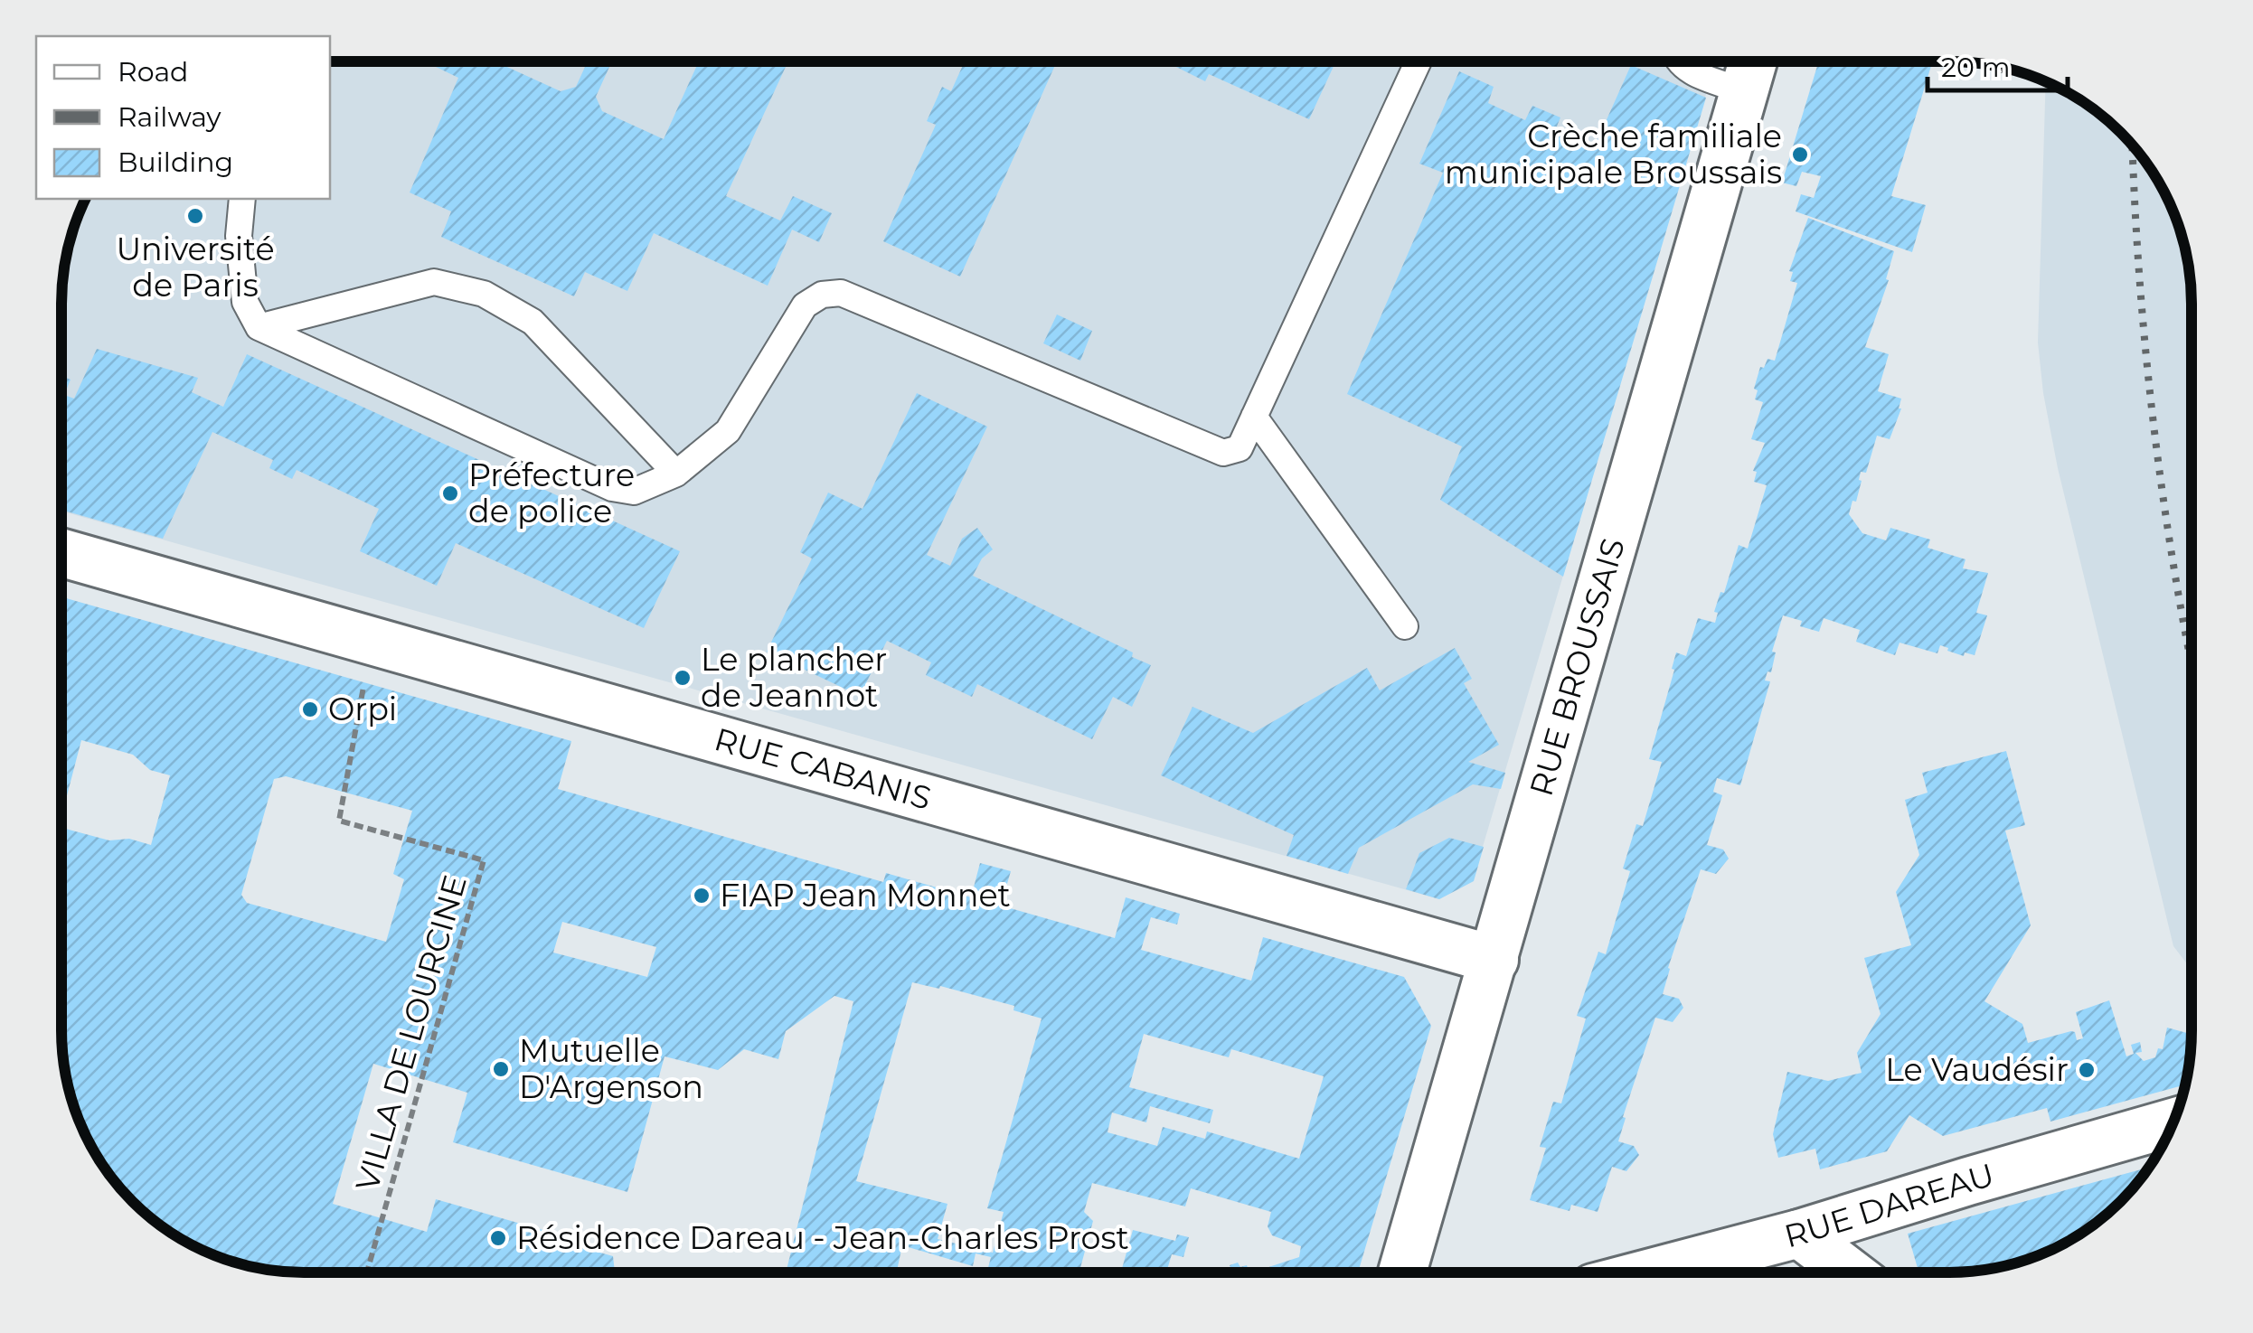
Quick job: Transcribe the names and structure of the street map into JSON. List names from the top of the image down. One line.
{"streets":{"street":["RUE BROUSSAIS","RUE CABANIS","RUE DAREAU"],"path":["VILLA DE LOURCINE"]},"crossings":[["RUE BROUSSAIS","RUE CABANIS"]],"places":["Crèche familiale municipale Broussais","Université de Paris","Préfecture de police","Le plancher de Jeannot","Orpi","FIAP Jean Monnet","Mutuelle D'Argenson","Le Vaudésir","Résidence Dareau - Jean-Charles Prost"],"legend":["Road","Railway","Building"],"scale_bar":"20 m"}
